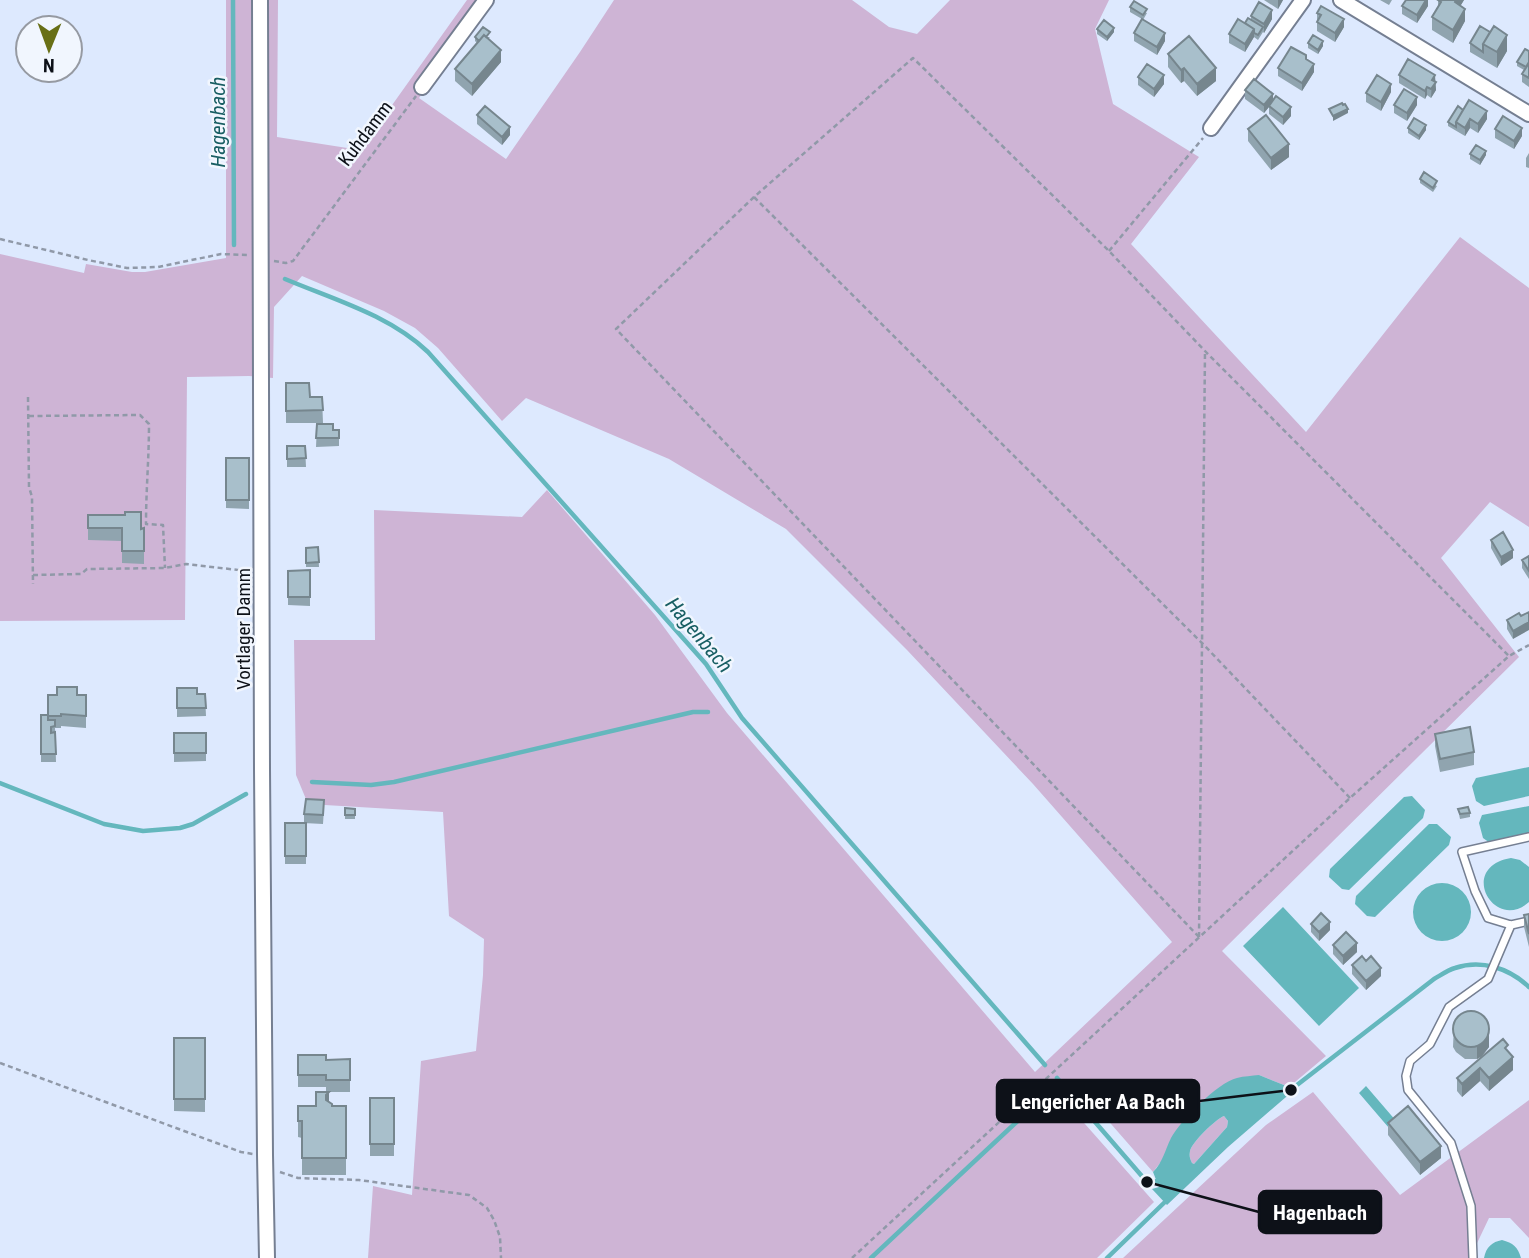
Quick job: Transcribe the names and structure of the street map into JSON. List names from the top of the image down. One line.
{"streets":{"street":["Vortlager Damm"],"path":["Kuhdamm"]},"crossings":[["Kuhdamm","Vortlager Damm"]],"water":["Hagenbach"],"places":["Lengericher Aa Bach","Hagenbach"],"north":"bottom"}
